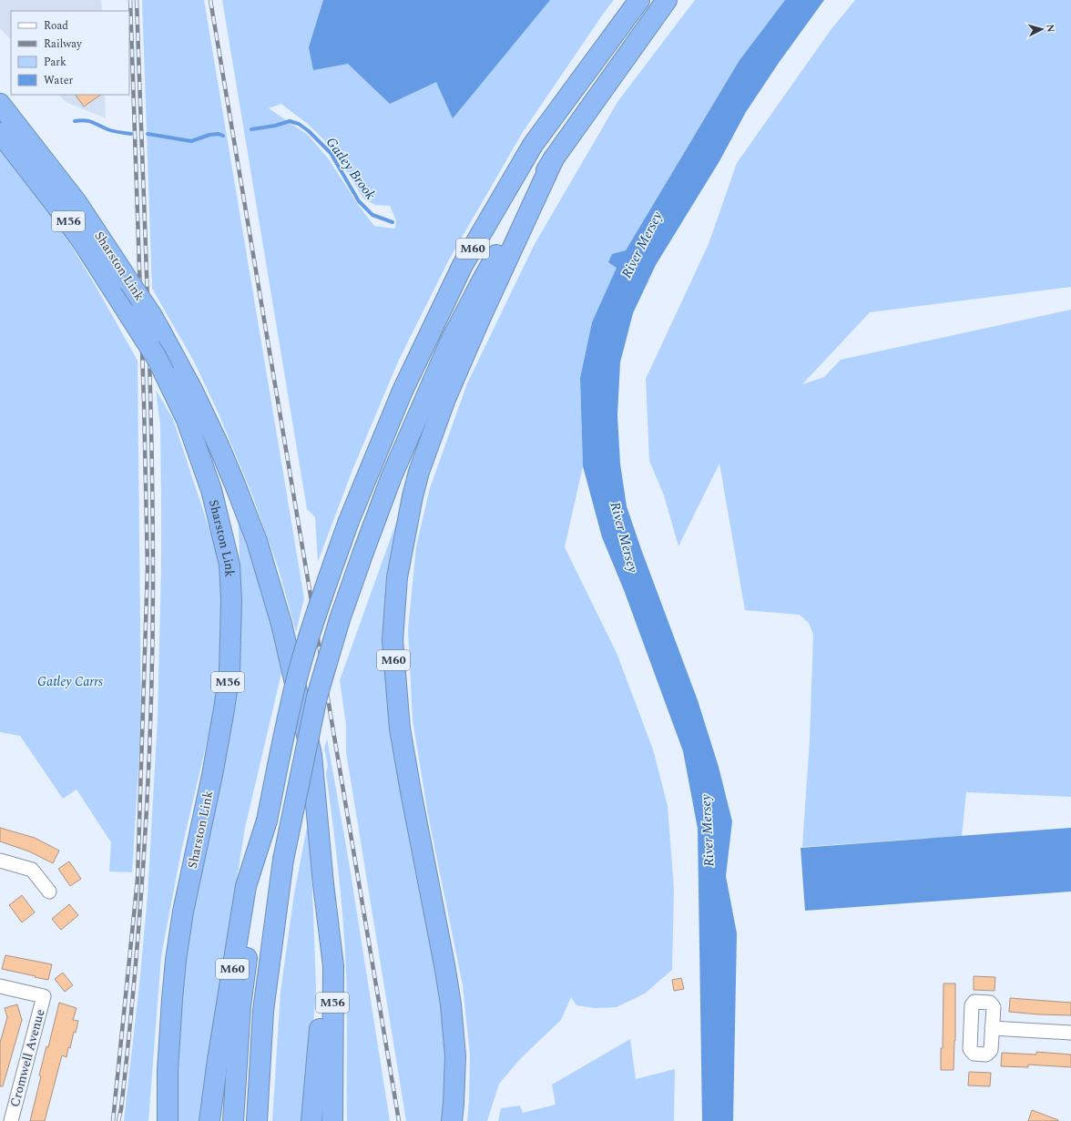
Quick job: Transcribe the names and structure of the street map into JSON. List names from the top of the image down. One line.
{"streets":{"highway":["M56","M60","Sharston Link"],"street":["Cromwell Avenue"]},"crossings":[["M56","Sharston Link"]],"water":["Gatley Brook","River Mersey"],"parks":["Gatley Carrs"],"legend":["Road","Railway","Park","Water"],"north":"right"}
